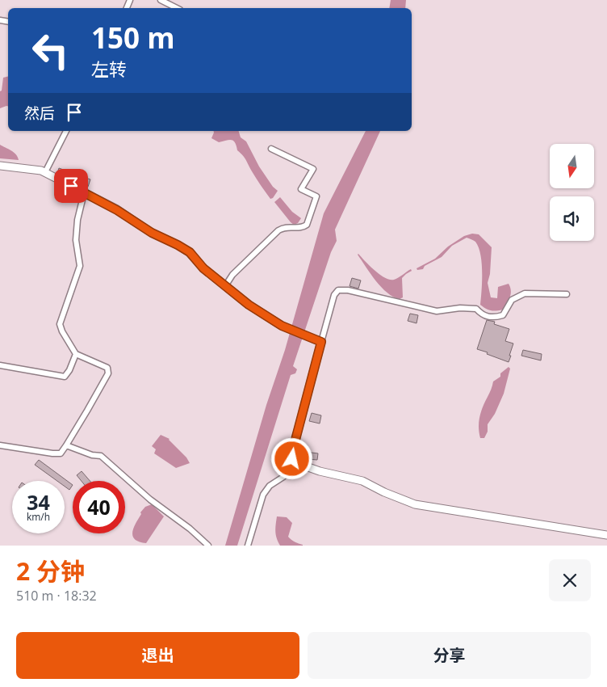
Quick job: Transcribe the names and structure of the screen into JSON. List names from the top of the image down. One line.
{"north":"bottom","page":{"turn":["150 m","左转"],"then":"然后","speed":"34 km/h","limit":"40","heading":["2 分钟","510 m · 18:32"],"buttons":["退出","分享"]}}
